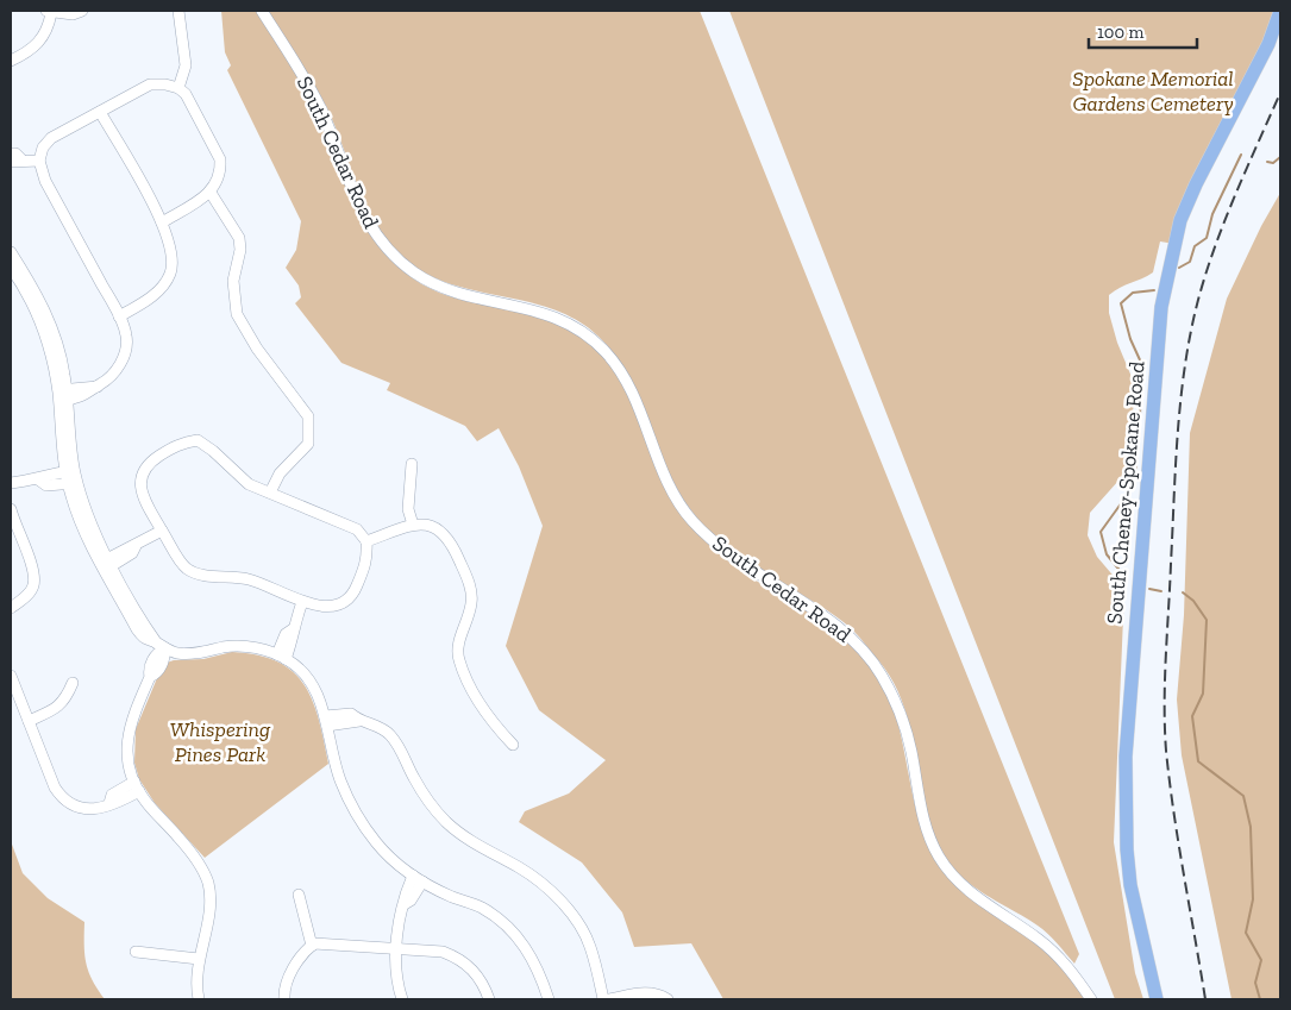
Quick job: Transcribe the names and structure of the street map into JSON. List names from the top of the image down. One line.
{"streets":{"main road":["South Cheney-Spokane Road"],"street":["South Cedar Road"]},"parks":["Spokane Memorial Gardens Cemetery","Whispering Pines Park"],"scale_bar":"100 m"}
